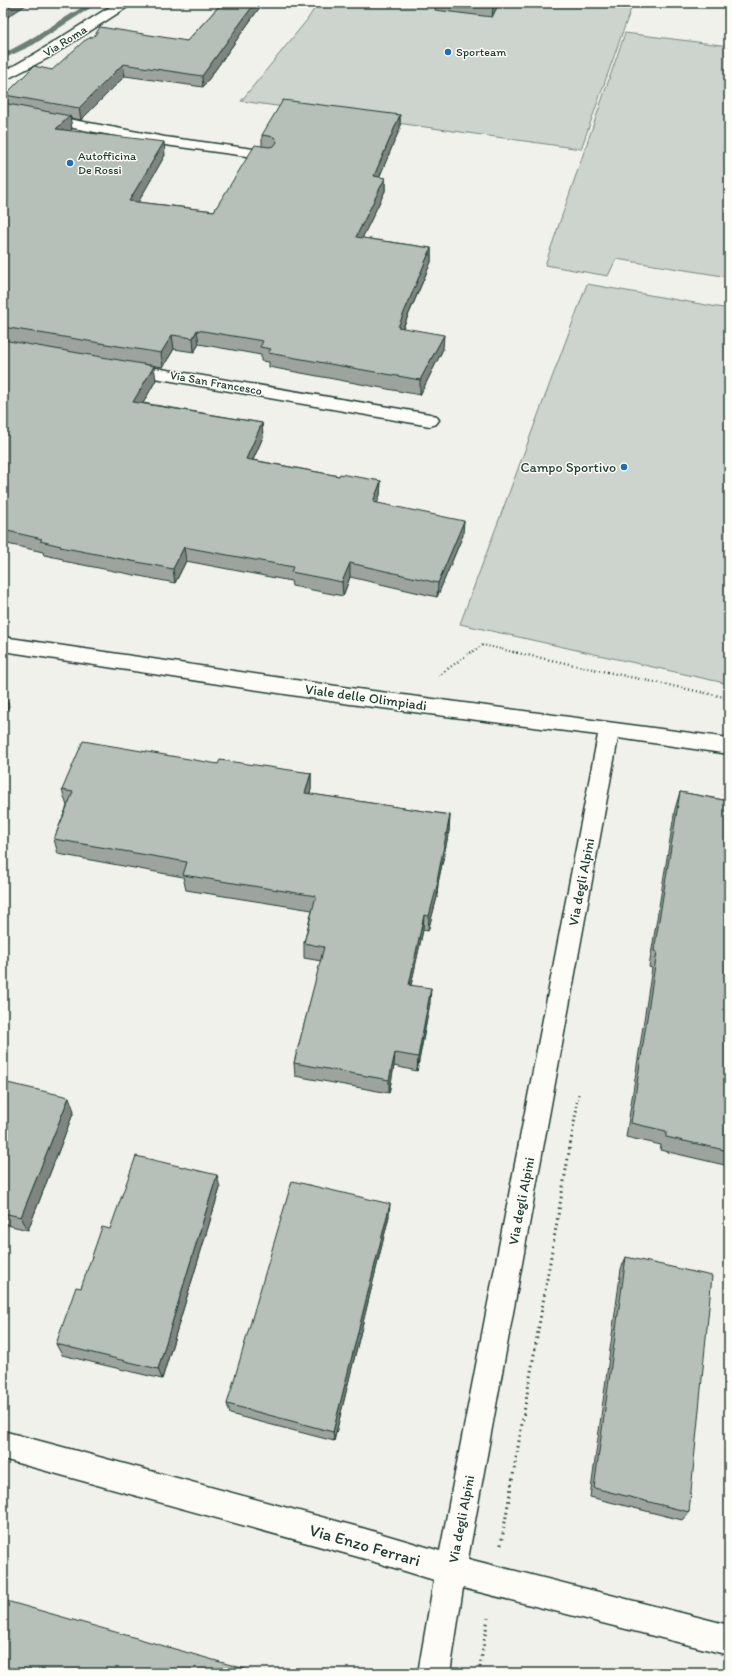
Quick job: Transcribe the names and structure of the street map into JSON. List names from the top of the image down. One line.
{"streets":{"street":["Via Roma","Via San Francesco","Viale delle Olimpiadi","Via degli Alpini","Via Enzo Ferrari"]},"crossings":[["Viale delle Olimpiadi","Via degli Alpini"],["Via degli Alpini","Via Enzo Ferrari"]],"places":["Sporteam","Autofficina De Rossi","Campo Sportivo"]}
